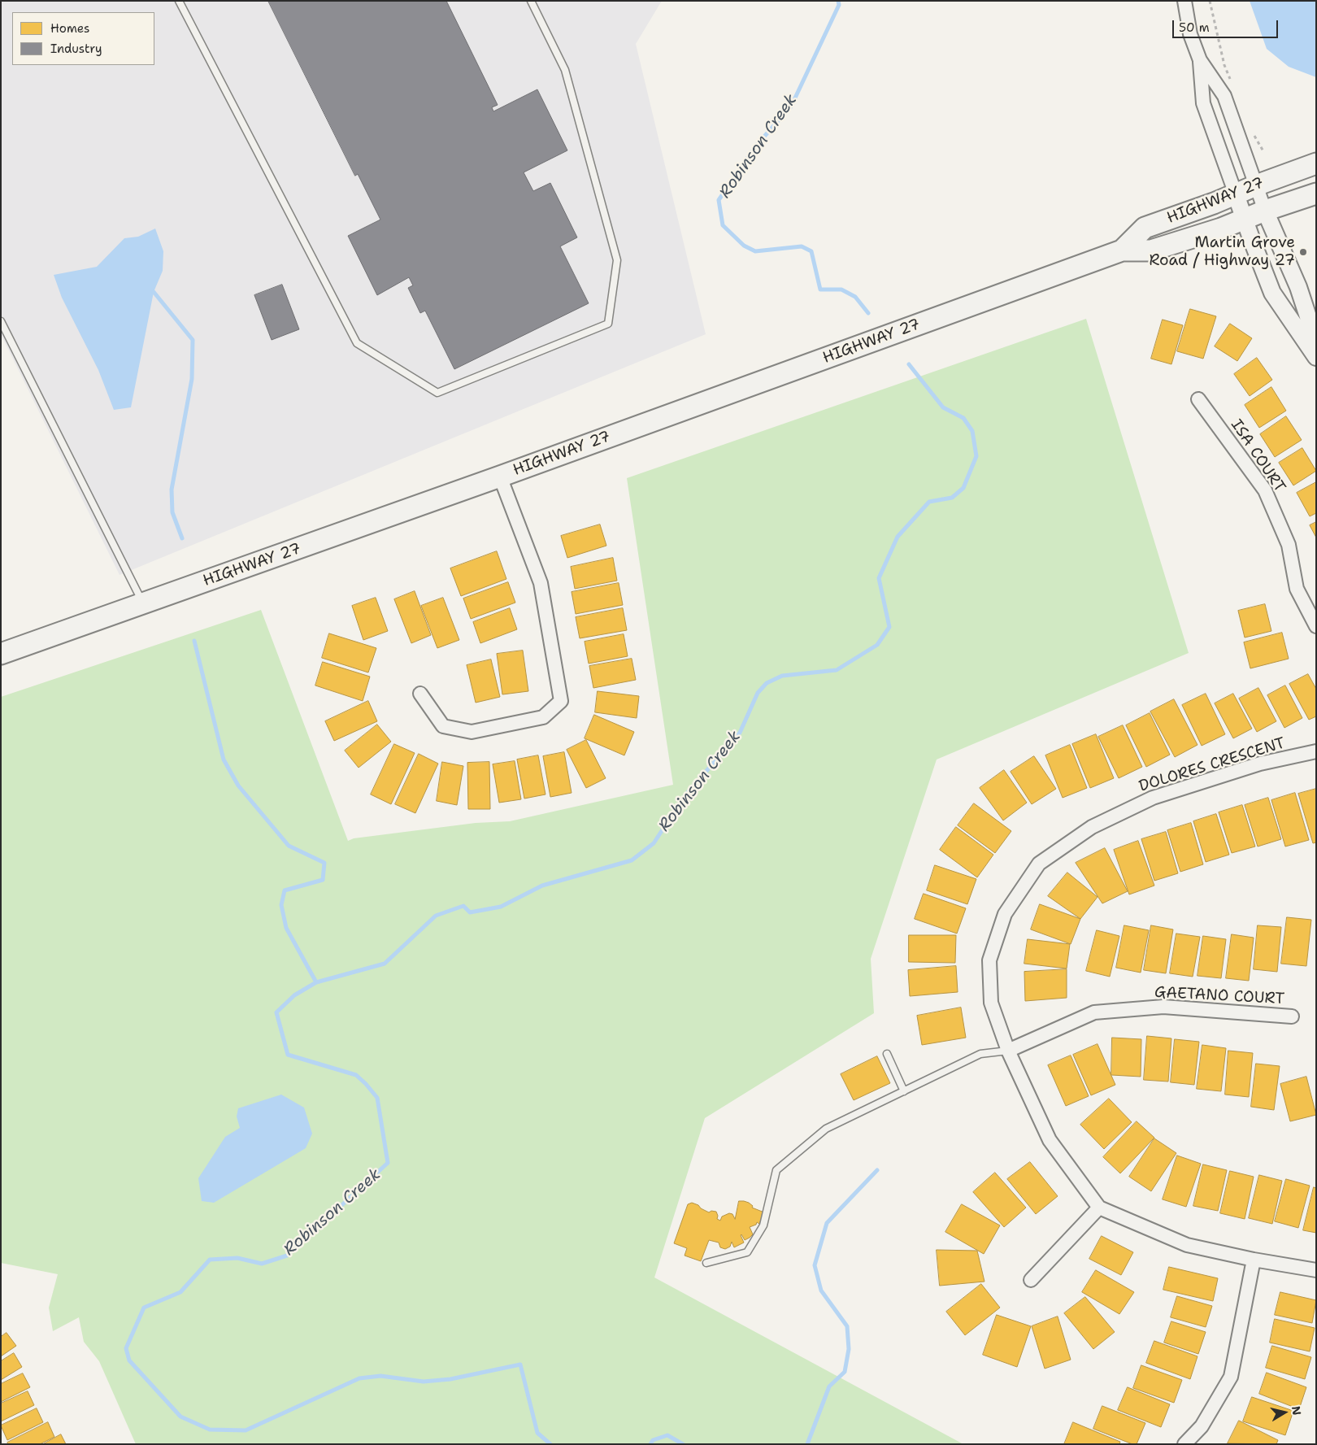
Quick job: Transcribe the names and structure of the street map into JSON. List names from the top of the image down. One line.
{"streets":{"main road":["HIGHWAY 27"],"street":["ISA COURT","DOLORES CRESCENT","GAETANO COURT"]},"crossings":[["DOLORES CRESCENT","GAETANO COURT"]],"water":["Robinson Creek"],"places":["Martin Grove Road / Highway 27"],"legend":["Homes","Industry"],"scale_bar":"50 m","north":"right"}
